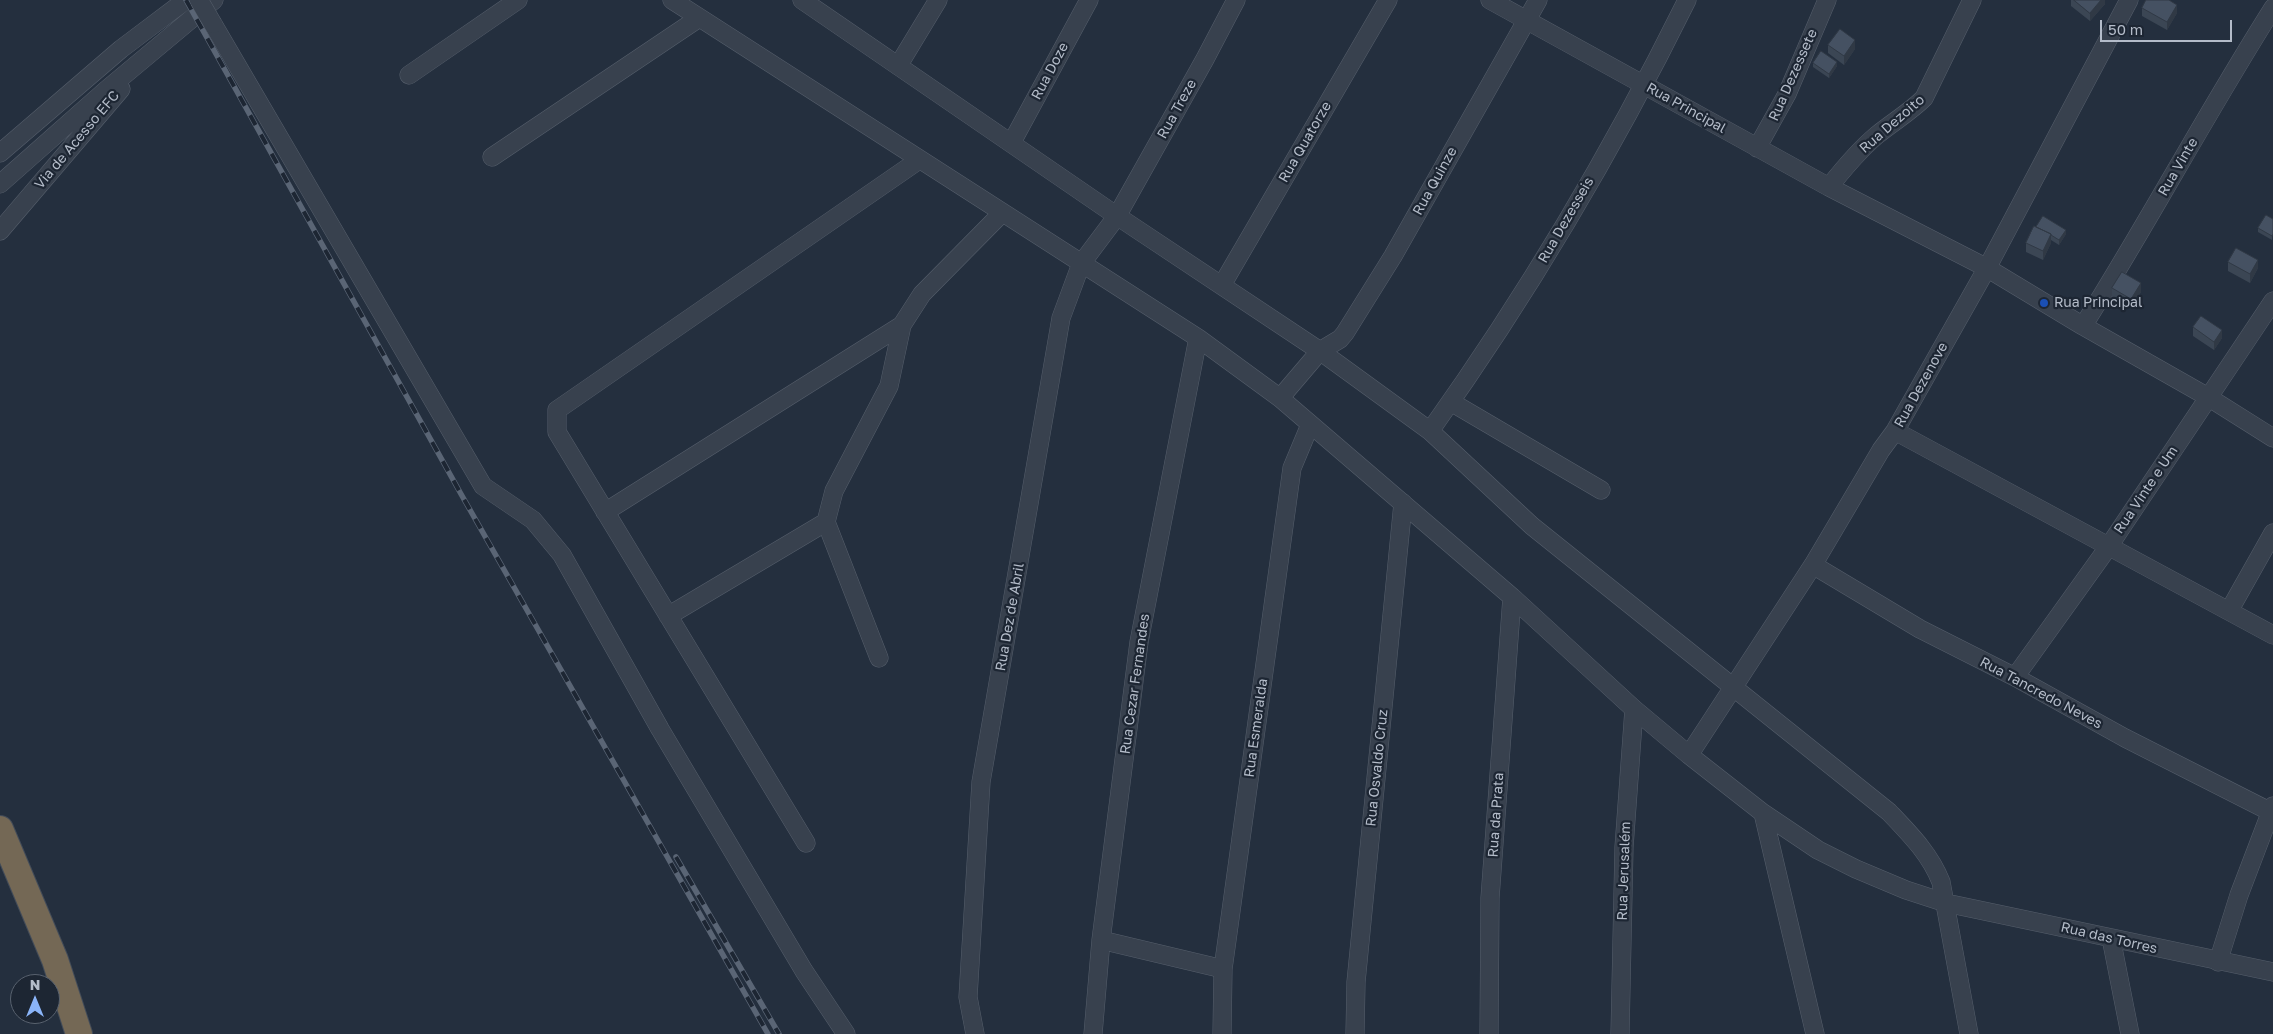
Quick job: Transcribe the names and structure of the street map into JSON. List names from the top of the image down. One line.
{"streets":{"street":["Rua Doze","Rua Dezessete","Rua Principal","Rua Treze","Rua Dezoito","Via de Acesso EFC","Rua Quatorze","Rua Vinte","Rua Quinze","Rua Dezesseis","Rua Dezenove","Rua Vinte e Um","Rua Dez de Abril","Rua Cezar Fernandes","Rua Tancredo Neves","Rua Esmeralda","Rua Osvaldo Cruz","Rua da Prata","Rua Jerusalém","Rua das Torres"]},"crossings":[["Rua Dezessete","Rua Principal"],["Rua Principal","Rua Dezoito"],["Rua Principal","Rua Vinte"],["Rua Principal","Rua Quinze"],["Rua Principal","Rua Dezesseis"],["Rua Principal","Rua Dezenove"],["Rua Principal","Rua Vinte e Um"],["Rua Treze","Rua Dez de Abril"],["Rua Quinze","Rua das Torres"],["Rua Dezenove","Rua Tancredo Neves"],["Rua Dezenove","Rua das Torres"],["Rua Vinte e Um","Rua Tancredo Neves"],["Rua Dez de Abril","Rua das Torres"],["Rua Cezar Fernandes","Rua das Torres"],["Rua Esmeralda","Rua das Torres"],["Rua Osvaldo Cruz","Rua das Torres"],["Rua da Prata","Rua das Torres"],["Rua Jerusalém","Rua das Torres"]],"places":["Rua Principal"],"scale_bar":"50 m","north":"top"}
